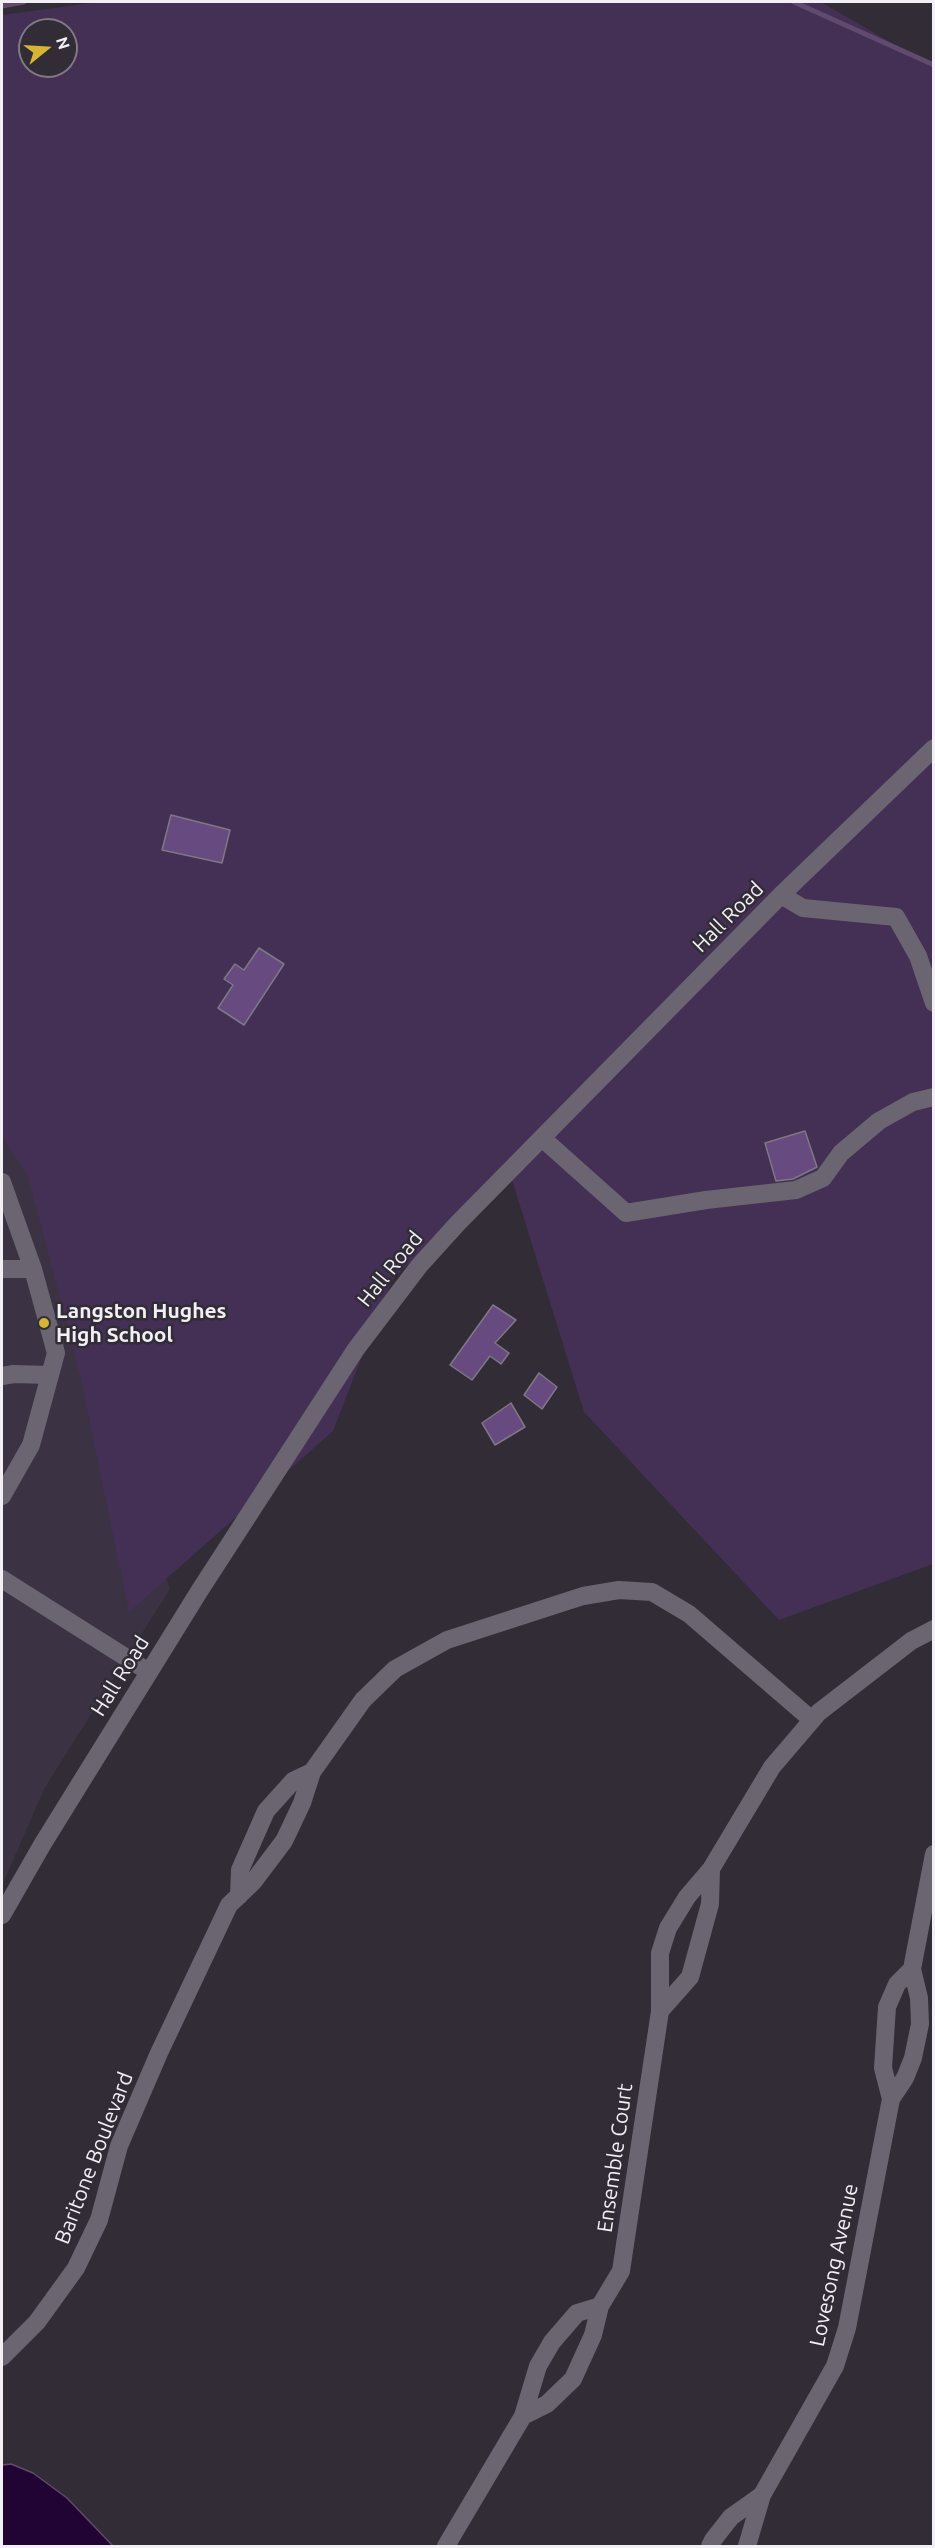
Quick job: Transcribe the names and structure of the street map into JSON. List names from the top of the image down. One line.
{"streets":{"street":["Hall Road","Baritone Boulevard","Ensemble Court","Lovesong Avenue"]},"crossings":[["Baritone Boulevard","Ensemble Court"]],"places":["Langston Hughes High School"],"north":"right"}
